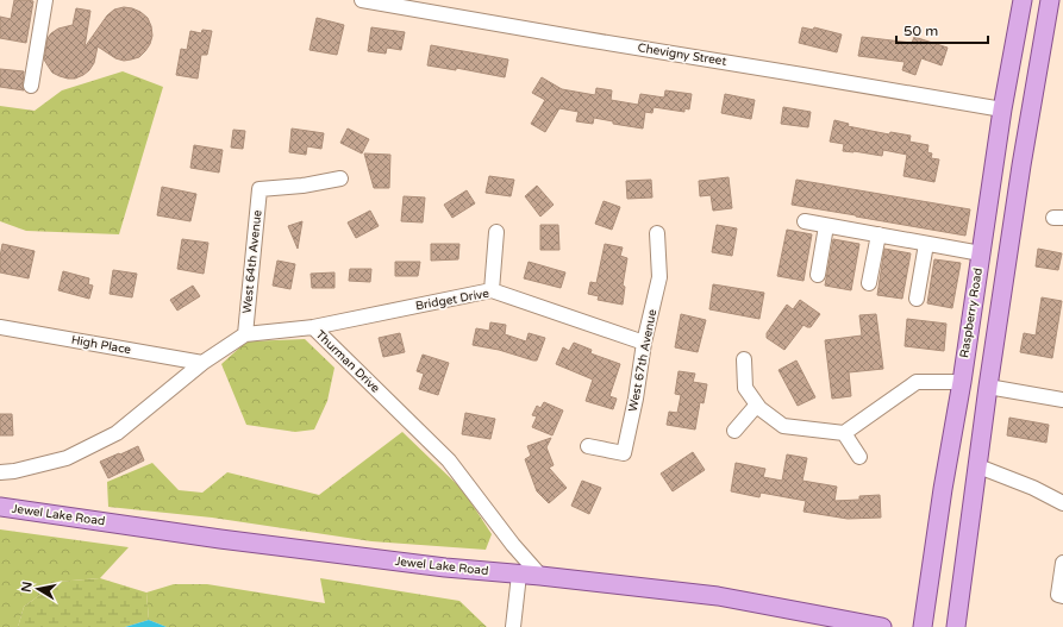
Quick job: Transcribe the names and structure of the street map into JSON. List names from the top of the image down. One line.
{"streets":{"main road":["Raspberry Road","Jewel Lake Road"],"street":["Chevigny Street","West 64th Avenue","Bridget Drive","High Place","West 67th Avenue","Thurman Drive"]},"crossings":[["Chevigny Street","Raspberry Road"],["West 64th Avenue","Thurman Drive"],["Bridget Drive","West 67th Avenue"],["Bridget Drive","Thurman Drive"],["High Place","Thurman Drive"],["Thurman Drive","Jewel Lake Road"]],"scale_bar":"50 m","north":"left"}
